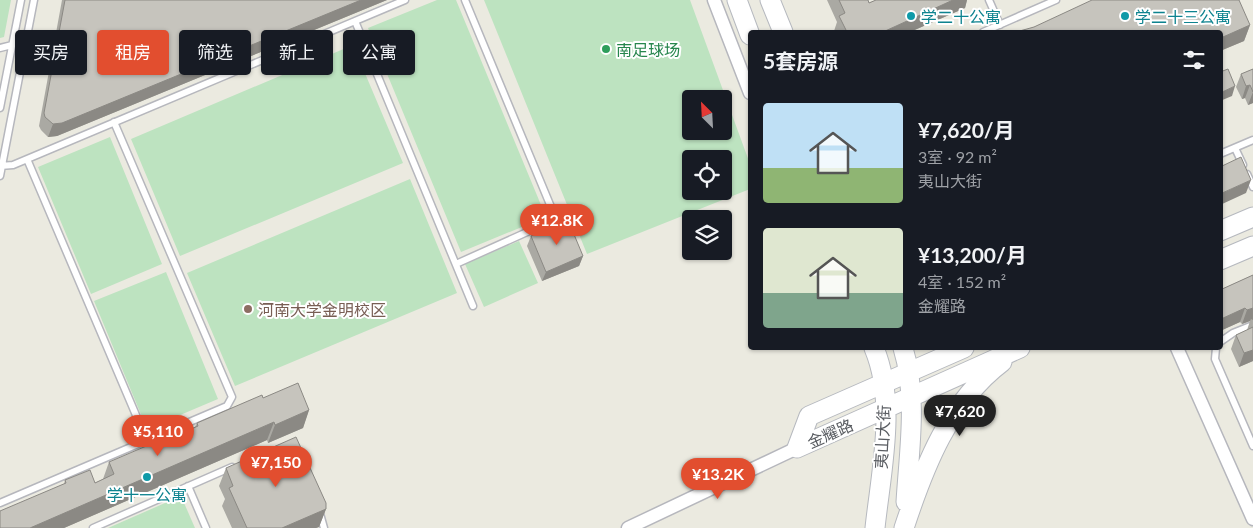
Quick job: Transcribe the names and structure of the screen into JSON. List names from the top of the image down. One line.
{"streets":{"main road":["金耀路","夷山大街"]},"crossings":[["金耀路","夷山大街"]],"places":["学二十公寓","学二十三公寓","南足球场","河南大学金明校区","学十一公寓"],"north":"top left","page":{"chip":["买房","租房","筛选","新上","公寓"],"heading":"5套房源","list":[{"name":"¥7,620/月","note":"3室 · 92 m² · 夷山大街"},{"name":"¥13,200/月","note":"4室 · 152 m² · 金耀路"}],"price":["¥12.8K","¥7,620","¥5,110","¥7,150","¥13.2K"]}}
